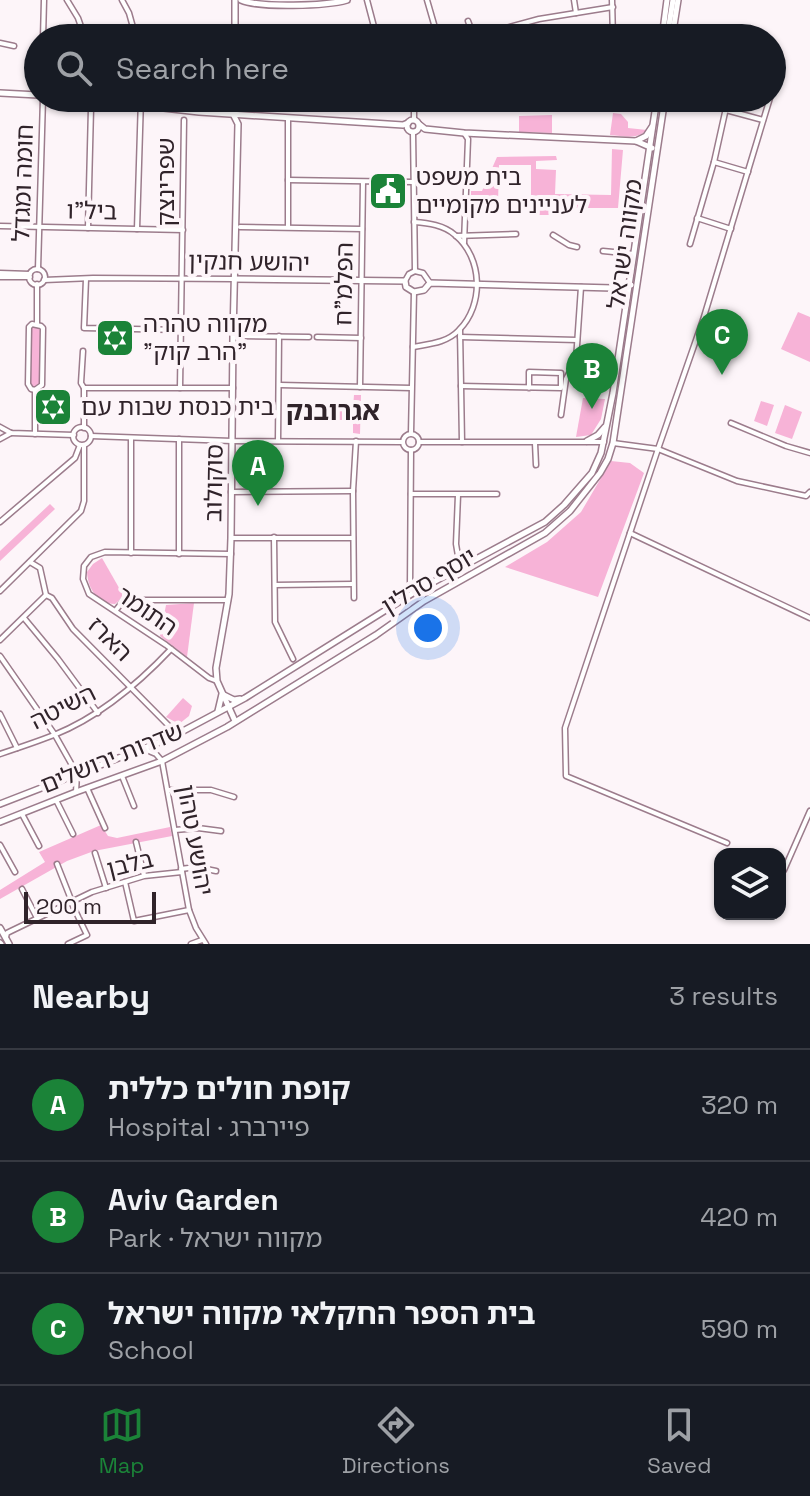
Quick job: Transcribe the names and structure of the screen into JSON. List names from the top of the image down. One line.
{"streets":{"main road":["מקווה ישראל","יהושע חנקין","סוקולוב","יוסף סרלין","שדרות ירושלים"],"street":["שפרינצק","חומה ומגדל","ביל\"ו","הפלמ\"ח","התומר","הארז","השיטה","יהושע טהון","בלבן"]},"crossings":[["שפרינצק","ביל\"ו"],["שפרינצק","יהושע חנקין"],["חומה ומגדל","ביל\"ו"],["חומה ומגדל","יהושע חנקין"],["מקווה ישראל","יוסף סרלין"],["יהושע חנקין","הפלמ\"ח"],["יהושע חנקין","סוקולוב"],["סוקולוב","יוסף סרלין"],["סוקולוב","התומר"],["סוקולוב","שדרות ירושלים"],["יוסף סרלין","שדרות ירושלים"],["התומר","השיטה"],["הארז","השיטה"],["הארז","שדרות ירושלים"],["שדרות ירושלים","יהושע טהון"],["יהושע טהון","בלבן"]],"districts":["אגרובנק"],"places":{"public building":["בית משפט לעניינים מקומיים"],"synagogue":["מקווה טהרה \"הרב קוק\"","בית כנסת שבות עם"]},"scale_bar":"200 m","page":{"search":"Search here","pins":["C","B","A"],"scale":"200 m","heading":["Nearby","3 results"],"list":[{"mark":"A","name":"קופת חולים כללית","note":"Hospital · פיירברג","value":"320 m"},{"mark":"B","name":"Aviv Garden","note":"Park · מקווה ישראל","value":"420 m"},{"mark":"C","name":"בית הספר החקלאי מקווה ישראל","note":"School","value":"590 m"}],"nav":["Map","Directions","Saved"]}}
